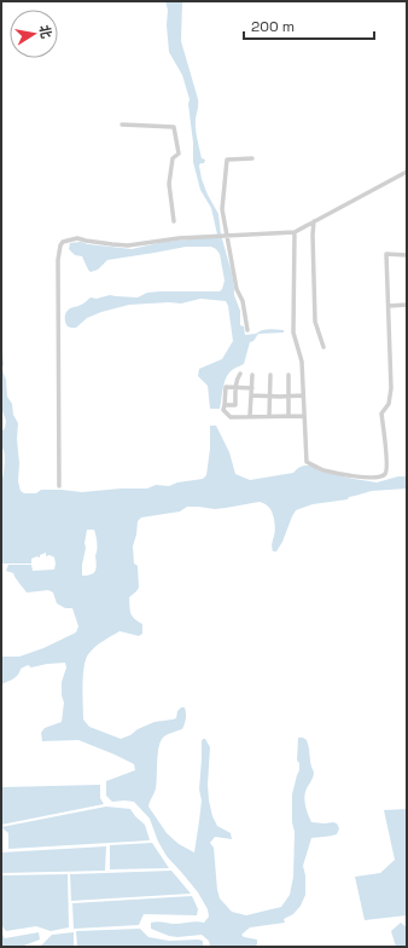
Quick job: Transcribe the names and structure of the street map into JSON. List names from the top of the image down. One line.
{"scale_bar":"200 m","north":"right"}
